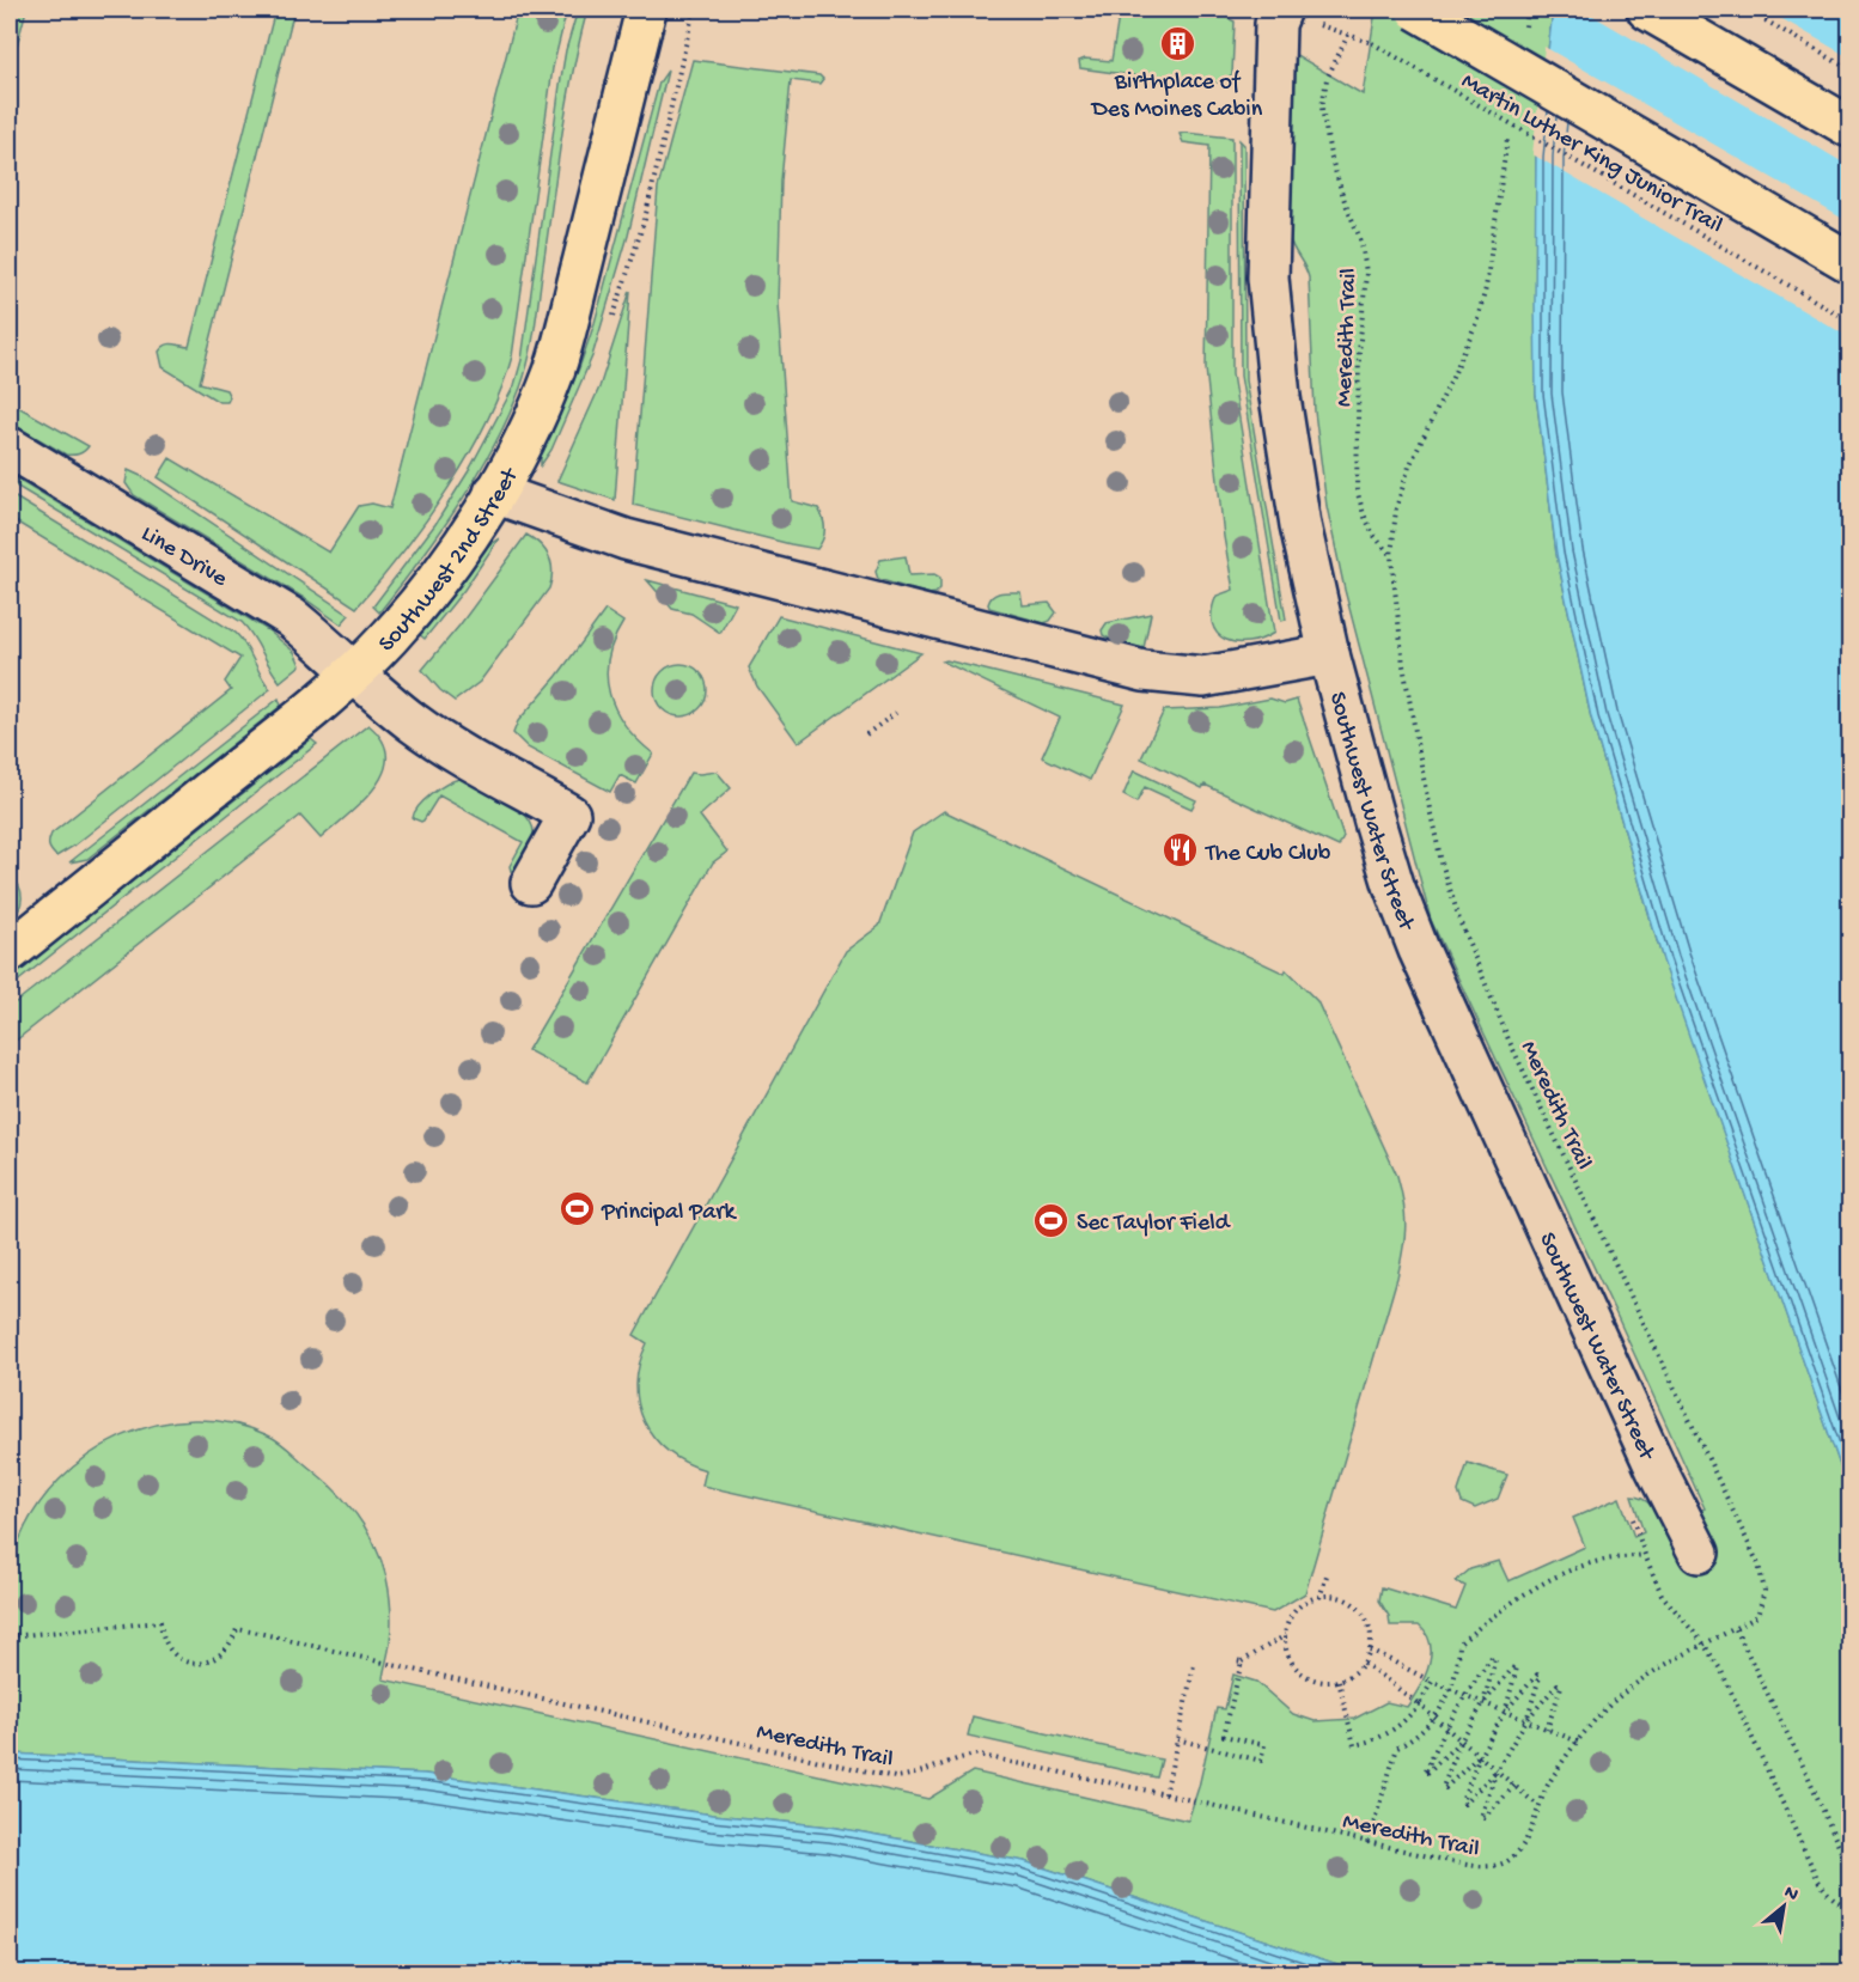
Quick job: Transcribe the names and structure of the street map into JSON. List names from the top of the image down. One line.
{"streets":{"main road":["Southwest 2nd Street"],"street":["Line Drive","Southwest Water Street"],"path":["Martin Luther King Junior Trail","Meredith Trail"]},"crossings":[["Martin Luther King Junior Trail","Meredith Trail"],["Martin Luther King Junior Trail","Southwest Water Street"],["Line Drive","Southwest 2nd Street"]],"places":{"building":["Birthplace of Des Moines Cabin"],"restaurant":["The Cub Club"],"sports":["Principal Park","Sec Taylor Field"]},"north":"top right"}
